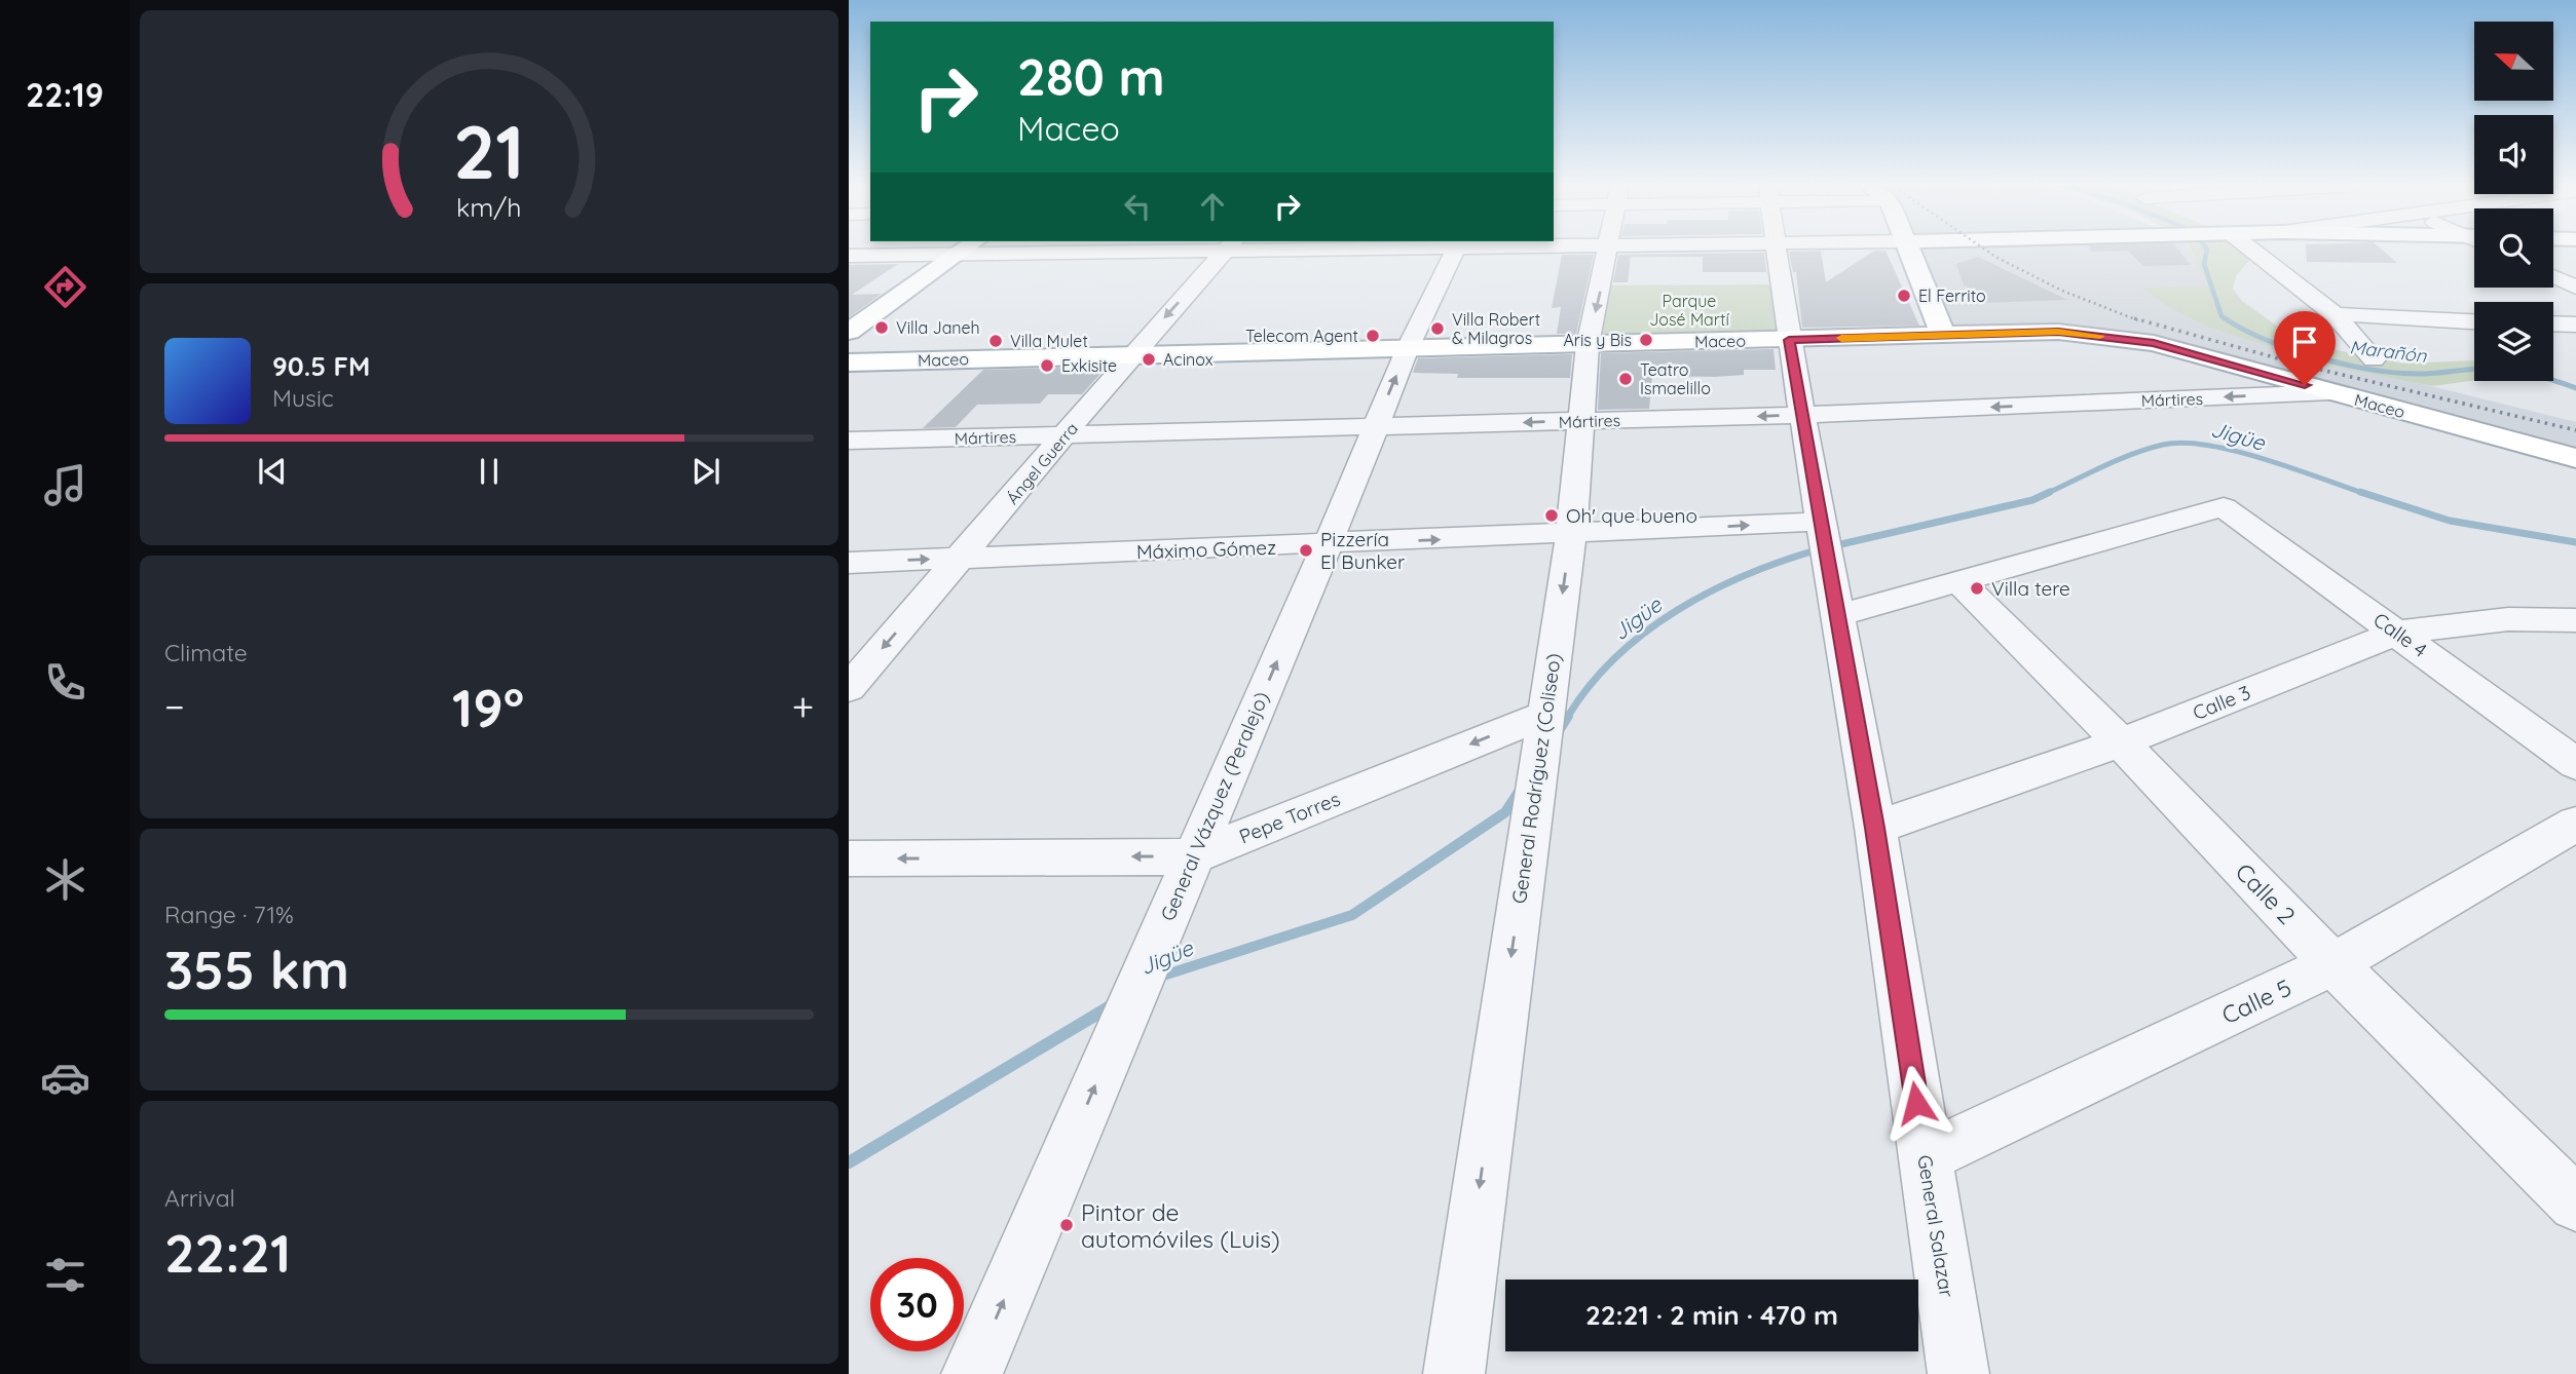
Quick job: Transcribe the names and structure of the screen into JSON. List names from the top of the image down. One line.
{"streets":{"main road":["Maceo"],"street":["Mártires","Ángel Guerra","Máximo Gómez","Calle 4","Calle 3","General Rodríguez (Coliseo)","General Vázquez (Peralejo)","Pepe Torres","Calle 2","Calle 5","General Salazar"]},"crossings":[["Maceo","Mártires"],["Maceo","Ángel Guerra"],["Maceo","General Rodríguez (Coliseo)"],["Maceo","General Vázquez (Peralejo)"],["Maceo","General Salazar"],["Mártires","Ángel Guerra"],["Mártires","General Rodríguez (Coliseo)"],["Mártires","General Vázquez (Peralejo)"],["Mártires","General Salazar"],["Ángel Guerra","Máximo Gómez"],["Máximo Gómez","General Rodríguez (Coliseo)"],["Máximo Gómez","General Vázquez (Peralejo)"],["Máximo Gómez","General Salazar"],["Calle 4","Calle 3"],["Calle 4","Calle 2"],["Calle 3","Calle 2"],["Calle 3","General Salazar"],["General Rodríguez (Coliseo)","Pepe Torres"],["General Vázquez (Peralejo)","Pepe Torres"],["Calle 2","Calle 5"],["Calle 5","General Salazar"]],"one_way":["Mártires","Ángel Guerra","Máximo Gómez","General Rodríguez (Coliseo)","General Vázquez (Peralejo)","Pepe Torres"],"water":["Marañón","Jigüe"],"parks":["Parque José Martí"],"places":["El Ferrito","Villa Janeh","Villa Robert & Milagros","Telecom Agent","Aris y Bis","Villa Mulet","Acinox","Exkisite","Teatro Ismaelillo","Oh' que bueno","Pizzería El Bunker","Villa tere","Pintor de automóviles (Luis)"],"north":"left","page":{"tabs":"22:19","turn":["280 m","Maceo"],"song":["90.5 FM","Music"],"tile":["Climate",["Range · 71%","355 km"],["Arrival","22:21"]],"heat":["−","19°","+"],"limit":"30","trip":"22:21 · 2 min · 470 m","gauge":["21","km/h"]}}
